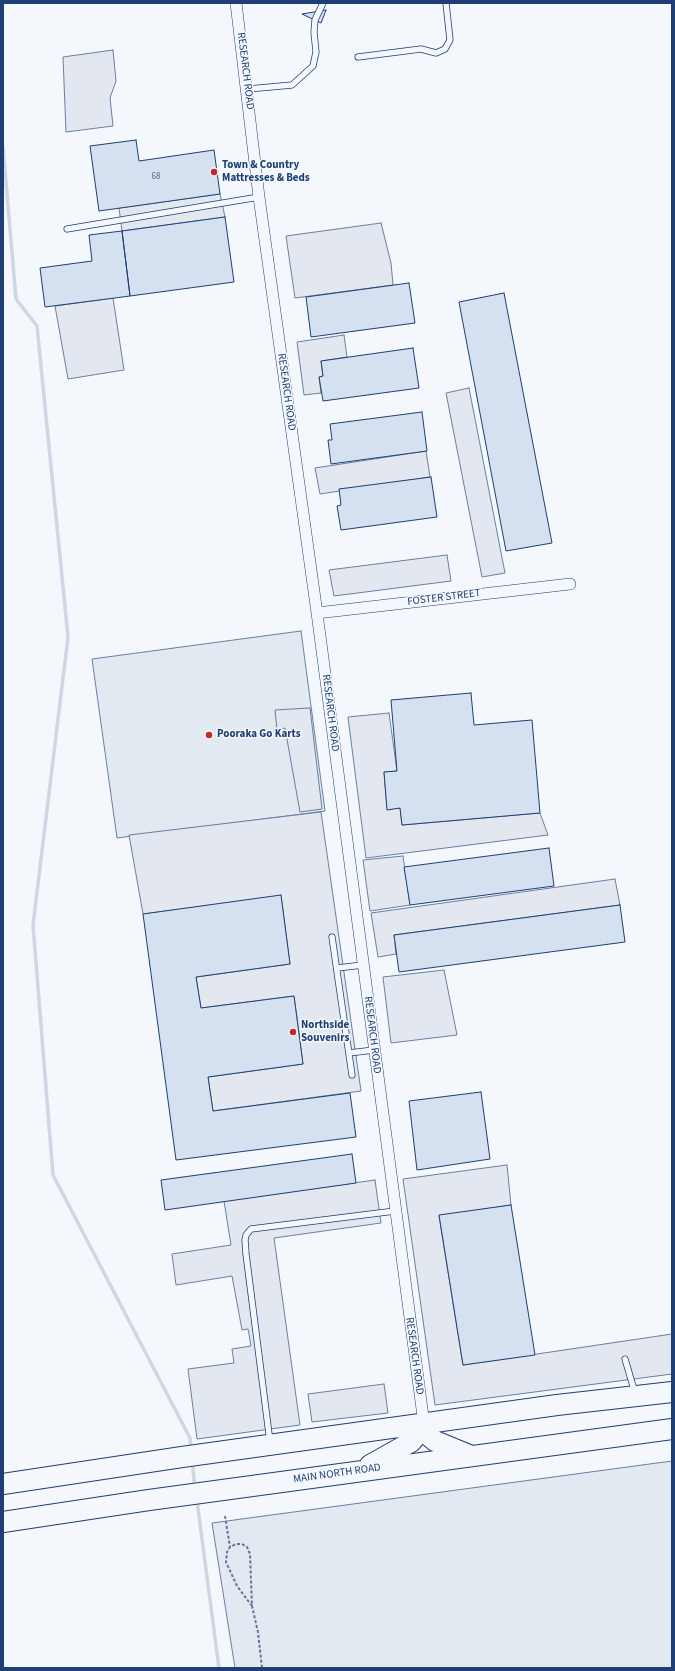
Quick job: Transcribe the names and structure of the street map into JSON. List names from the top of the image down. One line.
{"streets":{"highway":["MAIN NORTH ROAD"],"street":["RESEARCH ROAD","FOSTER STREET"]},"crossings":[["RESEARCH ROAD","FOSTER STREET"]],"places":["Town & Country Mattresses & Beds","Pooraka Go Karts","Northside Souvenirs"],"house_numbers":["68"]}
